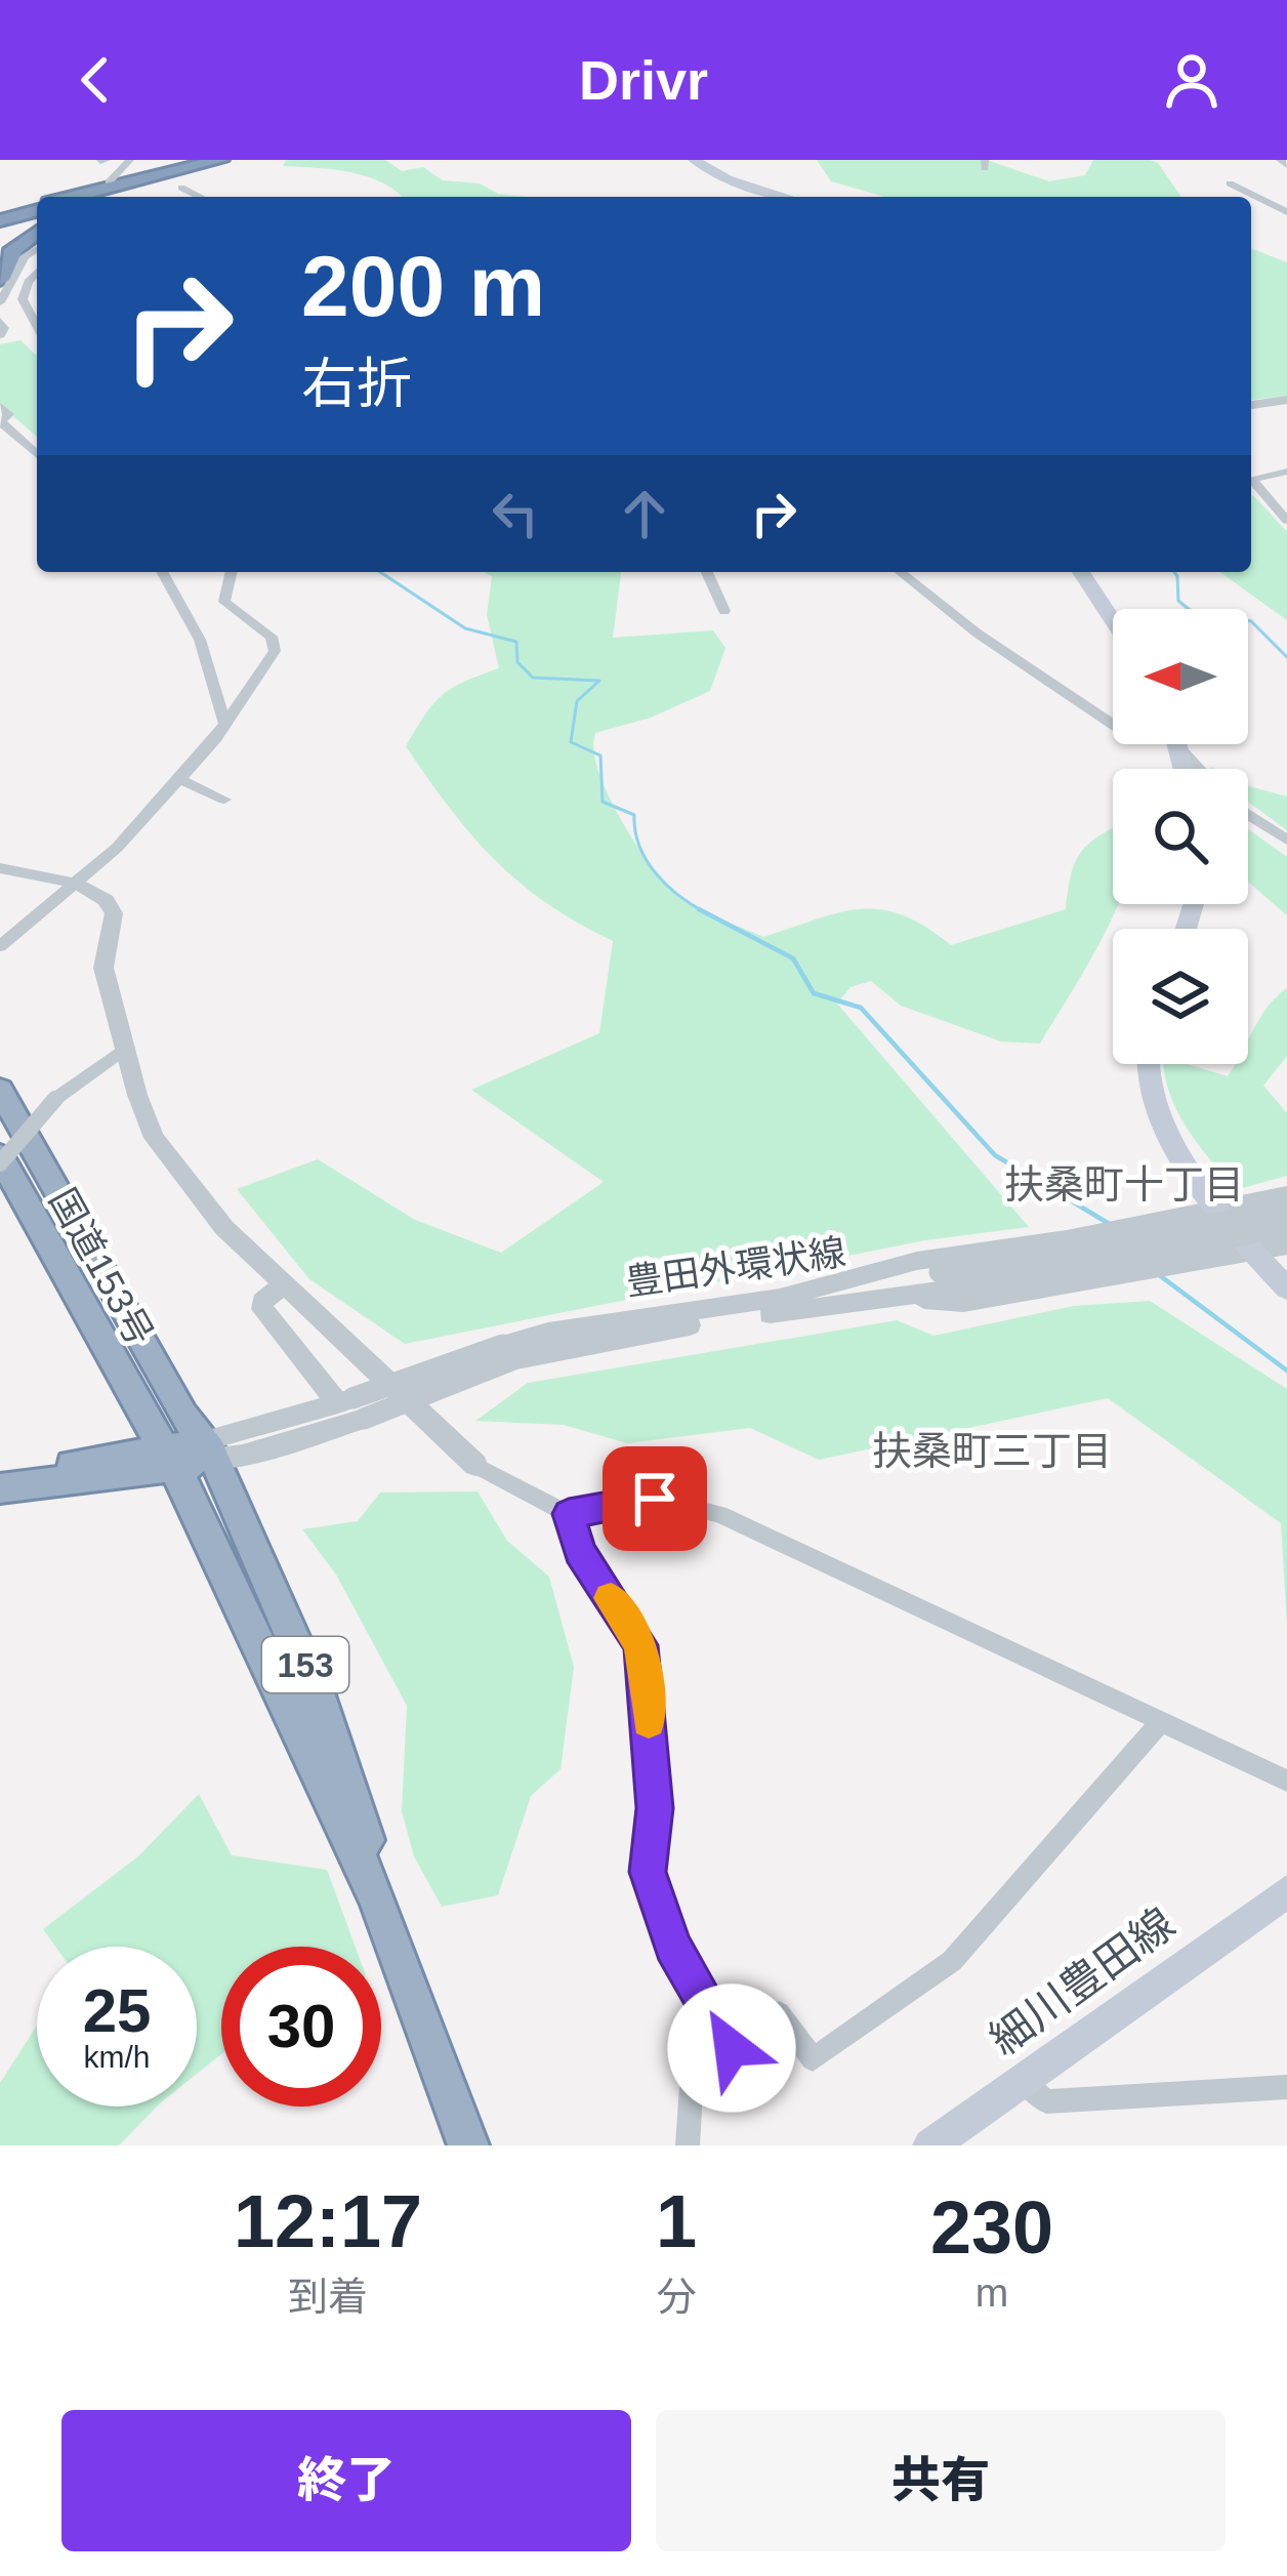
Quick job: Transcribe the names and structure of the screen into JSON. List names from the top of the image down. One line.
{"streets":{"highway":["国道153号","153"],"main road":["細川豊田線"],"street":["豊田外環状線"]},"crossings":[["国道153号","豊田外環状線"]],"districts":["扶桑町十丁目","扶桑町三丁目"],"north":"left","page":{"header":"Drivr","turn":["200 m","右折"],"speed":"25 km/h","limit":"30","eta":["12:17","到着","1","分","230","m"],"buttons":["終了","共有"]}}
